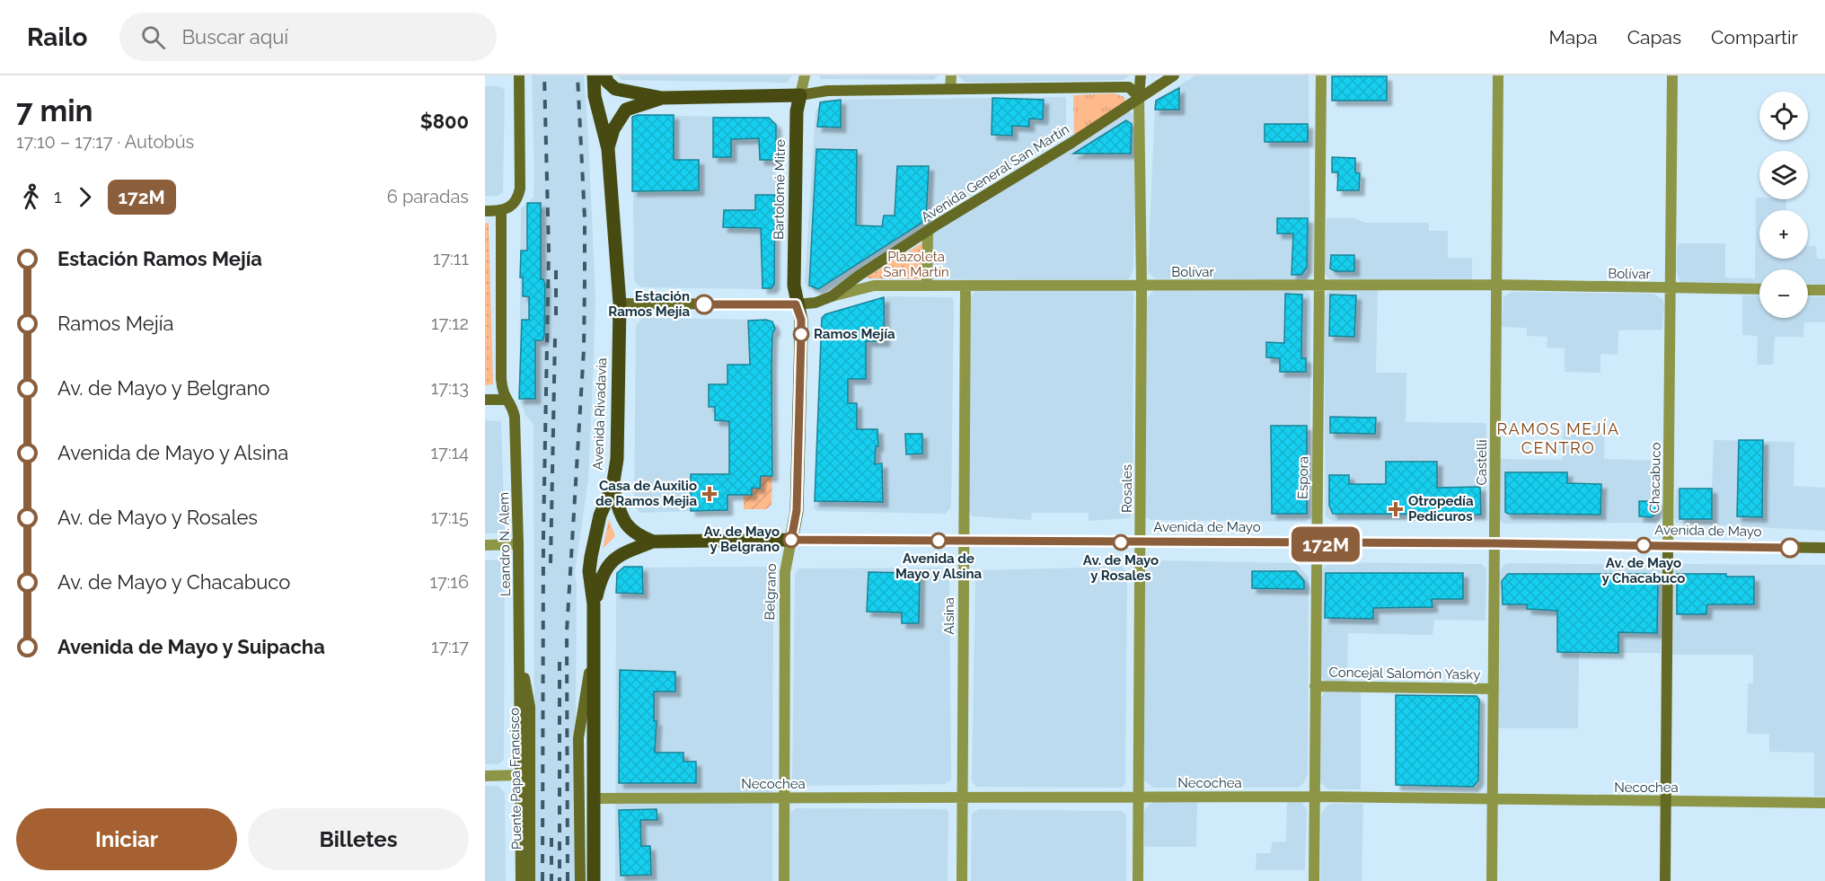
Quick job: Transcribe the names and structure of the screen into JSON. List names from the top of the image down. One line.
{"streets":{"main road":["Avenida General San Martín","Bartolomé Mitre","Bolívar","Avenida Rivadavia","Chacabuco","Avenida de Mayo","Leandro N. Alem","Belgrano","Puente Papa Francisco"],"street":["Castelli","Espora","Rosales","Alsina","Concejal Salomón Yasky","Necochea"]},"crossings":[["Avenida General San Martín","Bolívar"],["Avenida General San Martín","Rosales"],["Bartolomé Mitre","Bolívar"],["Bartolomé Mitre","Belgrano"],["Bolívar","Avenida Rivadavia"],["Bolívar","Castelli"],["Bolívar","Espora"],["Bolívar","Chacabuco"],["Bolívar","Rosales"],["Bolívar","Belgrano"],["Bolívar","Alsina"],["Avenida Rivadavia","Avenida de Mayo"],["Avenida Rivadavia","Necochea"],["Castelli","Avenida de Mayo"],["Castelli","Concejal Salomón Yasky"],["Castelli","Necochea"],["Espora","Avenida de Mayo"],["Espora","Concejal Salomón Yasky"],["Espora","Necochea"],["Chacabuco","Avenida de Mayo"],["Chacabuco","Necochea"],["Rosales","Avenida de Mayo"],["Rosales","Necochea"],["Avenida de Mayo","Belgrano"],["Avenida de Mayo","Alsina"],["Leandro N. Alem","Puente Papa Francisco"],["Belgrano","Necochea"],["Alsina","Necochea"]],"districts":["RAMOS MEJÍA CENTRO"],"parks":["Plazoleta San Martín"],"places":{"other":["Estación Ramos Mejía","Ramos Mejía","Av. de Mayo y Belgrano","Avenida de Mayo y Alsina","Av. de Mayo y Rosales","Av. de Mayo y Chacabuco"],"health":["Casa de Auxilio de Ramos Mejia","Otropedía Pedicuros"]},"lines":["bus line 172M"],"page":{"header":"Railo","search":"Buscar aquí","nav":["Mapa","Capas","Compartir"],"heading":["7 min","17:10 – 17:17 · Autobús","$800"],"on_map":"172M","map_buttons":["+","−"],"legs":["1","172M","6 paradas"],"list":[{"name":"Estación Ramos Mejía","value":"17:11"},{"name":"Ramos Mejía","value":"17:12"},{"name":"Av. de Mayo y Belgrano","value":"17:13"},{"name":"Avenida de Mayo y Alsina","value":"17:14"},{"name":"Av. de Mayo y Rosales","value":"17:15"},{"name":"Av. de Mayo y Chacabuco","value":"17:16"},{"name":"Avenida de Mayo y Suipacha","value":"17:17"}],"buttons":["Iniciar","Billetes"]}}
